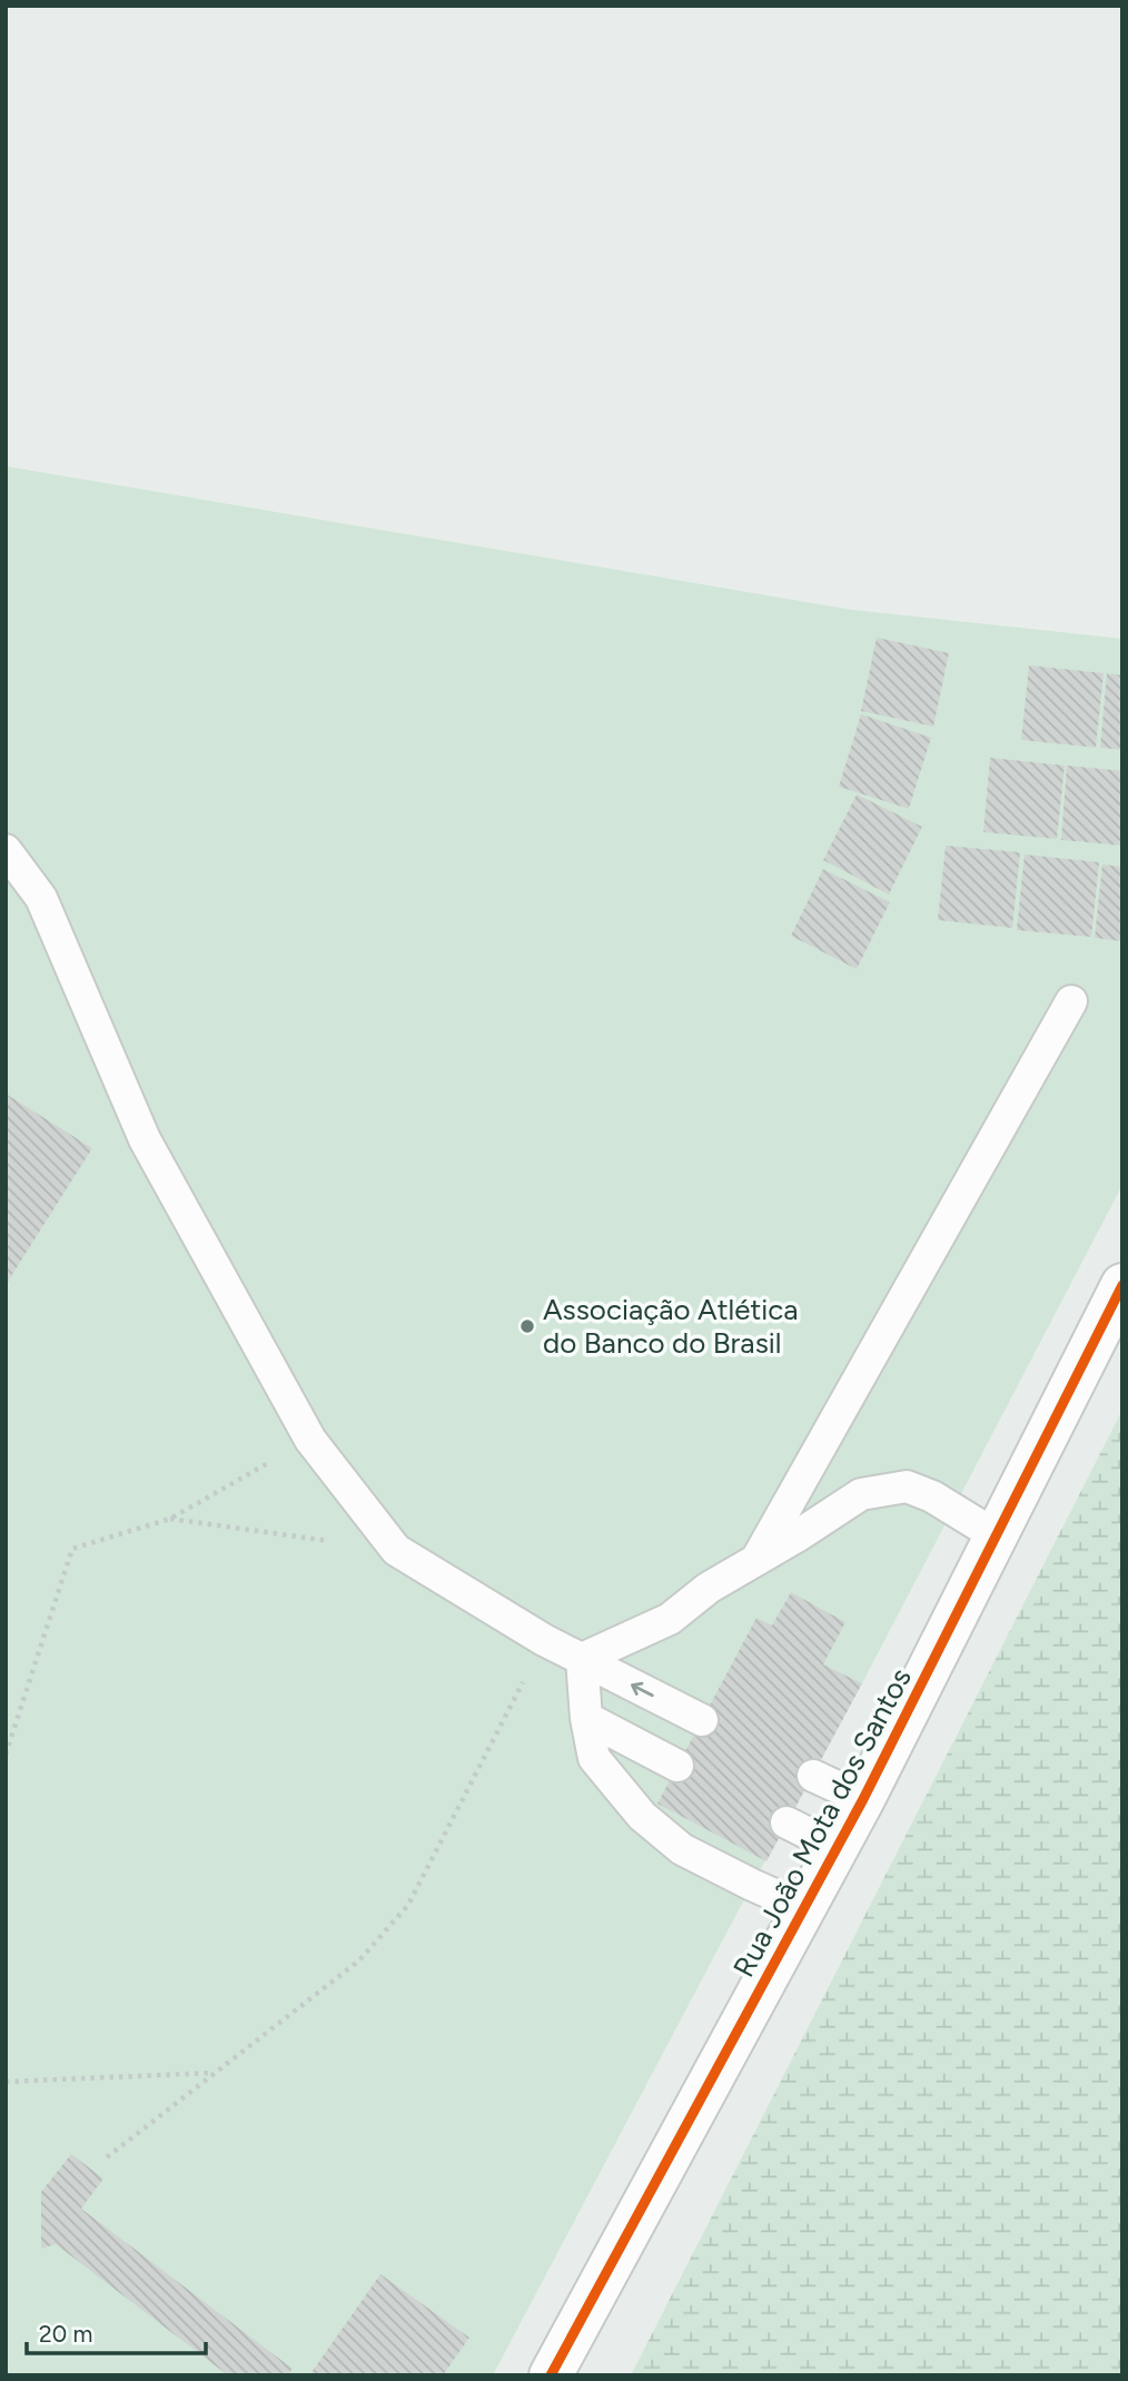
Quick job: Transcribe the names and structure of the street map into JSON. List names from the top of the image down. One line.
{"streets":{"street":["Rua João Mota dos Santos"]},"places":["Associação Atlética do Banco do Brasil"],"scale_bar":"20 m"}
